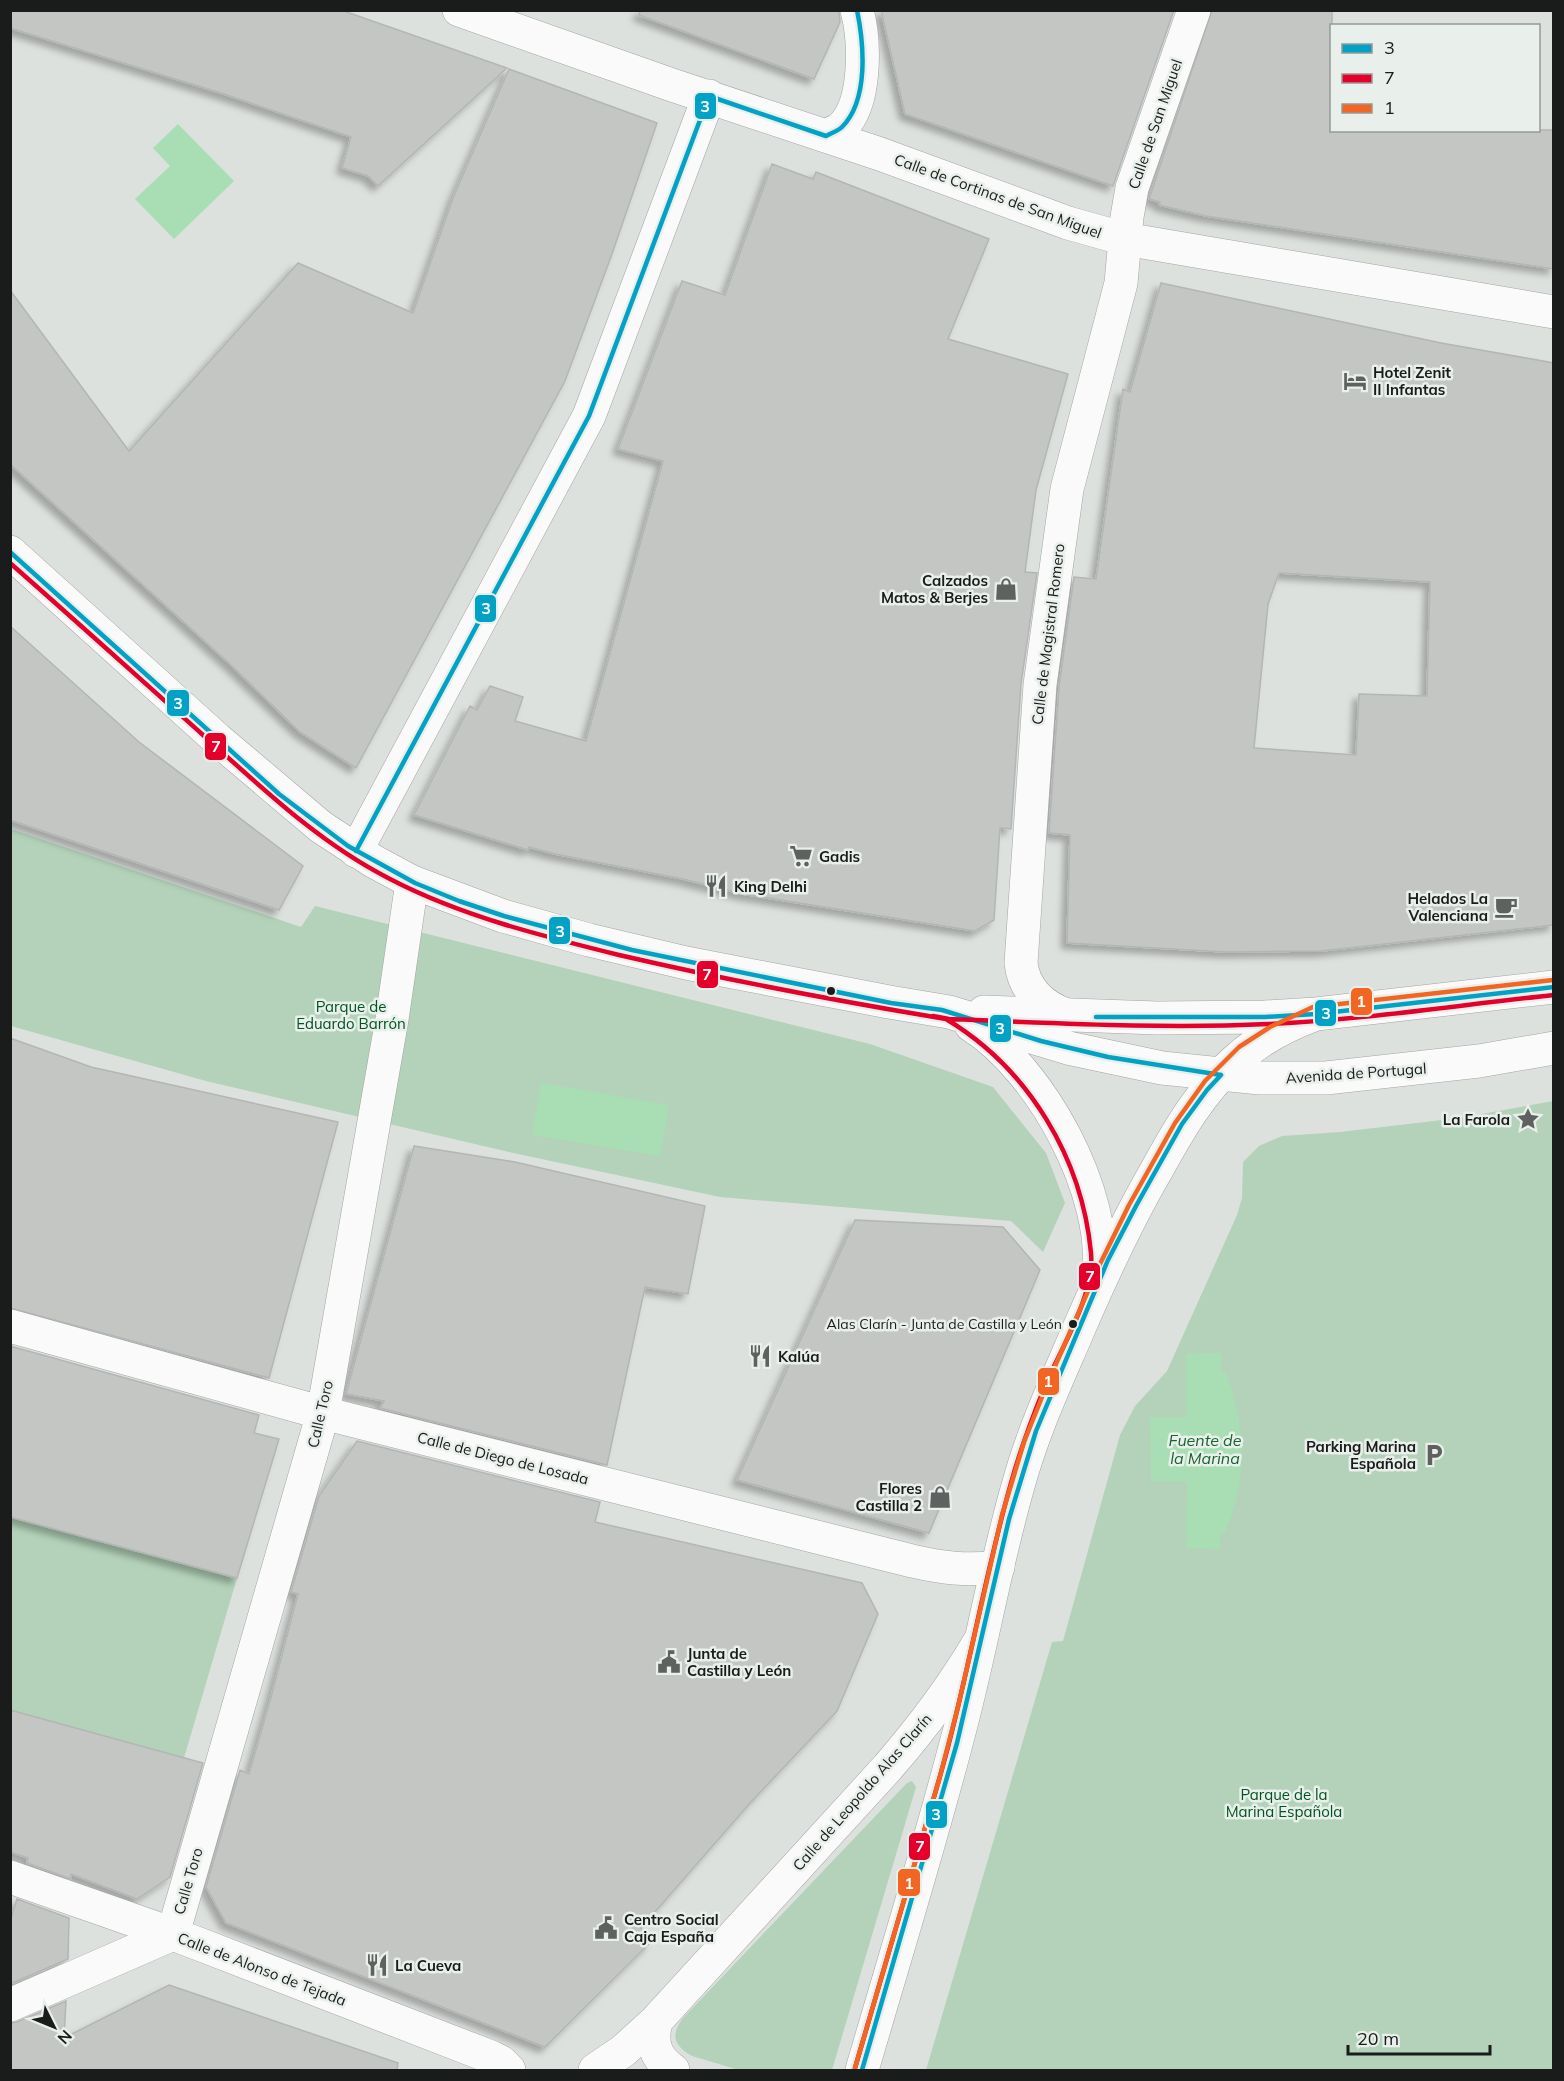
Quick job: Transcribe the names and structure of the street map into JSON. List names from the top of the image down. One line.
{"streets":{"street":["Calle de San Miguel","Calle de Cortinas de San Miguel","Calle de Magistral Romero","Avenida de Portugal","Calle Toro","Calle de Diego de Losada","Calle de Leopoldo Alas Clarín","Calle de Alonso de Tejada"]},"crossings":[["Calle de San Miguel","Calle de Cortinas de San Miguel"],["Calle de San Miguel","Calle de Magistral Romero"],["Calle de Cortinas de San Miguel","Calle de Magistral Romero"],["Calle de Magistral Romero","Avenida de Portugal"],["Avenida de Portugal","Calle Toro"],["Avenida de Portugal","Calle de Leopoldo Alas Clarín"],["Calle Toro","Calle de Diego de Losada"],["Calle Toro","Calle de Alonso de Tejada"],["Calle de Diego de Losada","Calle de Leopoldo Alas Clarín"]],"water":["Fuente de la Marina"],"parks":["Parque de Eduardo Barrón","Parque de la Marina Española"],"places":{"hotel":["Hotel Zenit II Infantas"],"shop":["Calzados Matos & Berjes","Flores Castilla 2"],"supermarket":["Gadis"],"restaurant":["King Delhi","Kalúa","La Cueva"],"cafe":["Helados La Valenciana"],"place":["La Farola"],"other":["Alas Clarín - Junta de Castilla y León"],"parking":["Parking Marina Española"],"public building":["Junta de Castilla y León","Centro Social Caja España"]},"lines":["transit line 3","transit line 7","transit line 1"],"legend":["3","7","1"],"scale_bar":"20 m","north":"bottom right"}
